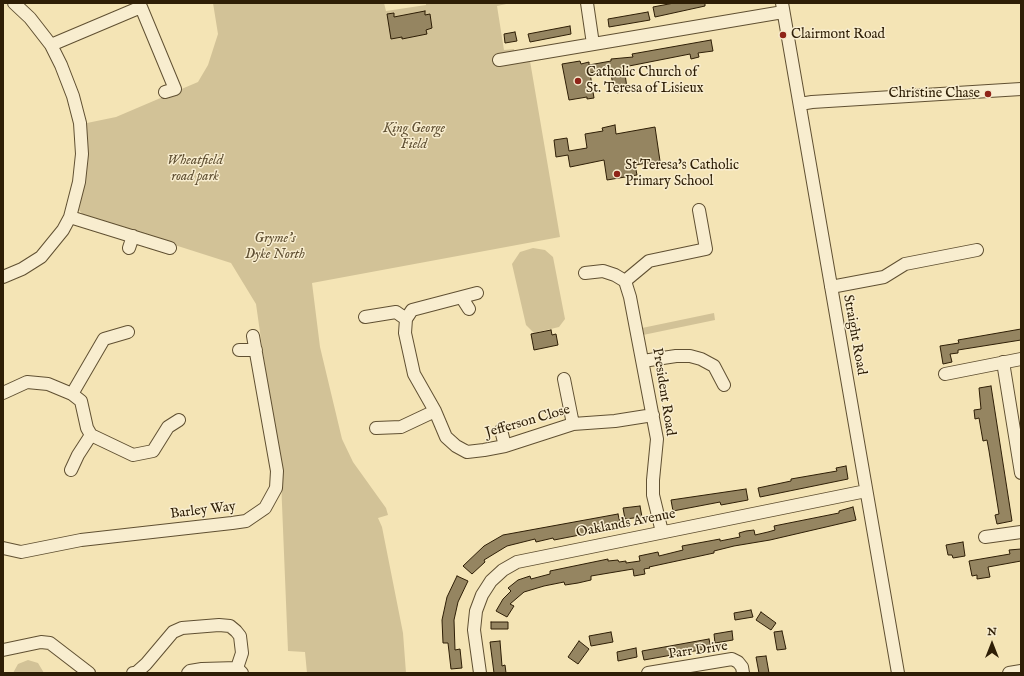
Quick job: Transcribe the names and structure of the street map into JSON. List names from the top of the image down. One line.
{"streets":{"street":["Straight Road","President Road","Jefferson Close","Barley Way","Oaklands Avenue","Parr Drive"]},"crossings":[["Straight Road","Oaklands Avenue"],["President Road","Jefferson Close"],["President Road","Oaklands Avenue"]],"parks":["King George Field","Wheatfield road park","Gryme's Dyke North"],"places":["Clairmont Road","Catholic Church of St. Teresa of Lisieux","Christine Chase","St Teresa's Catholic Primary School"],"north":"top"}
